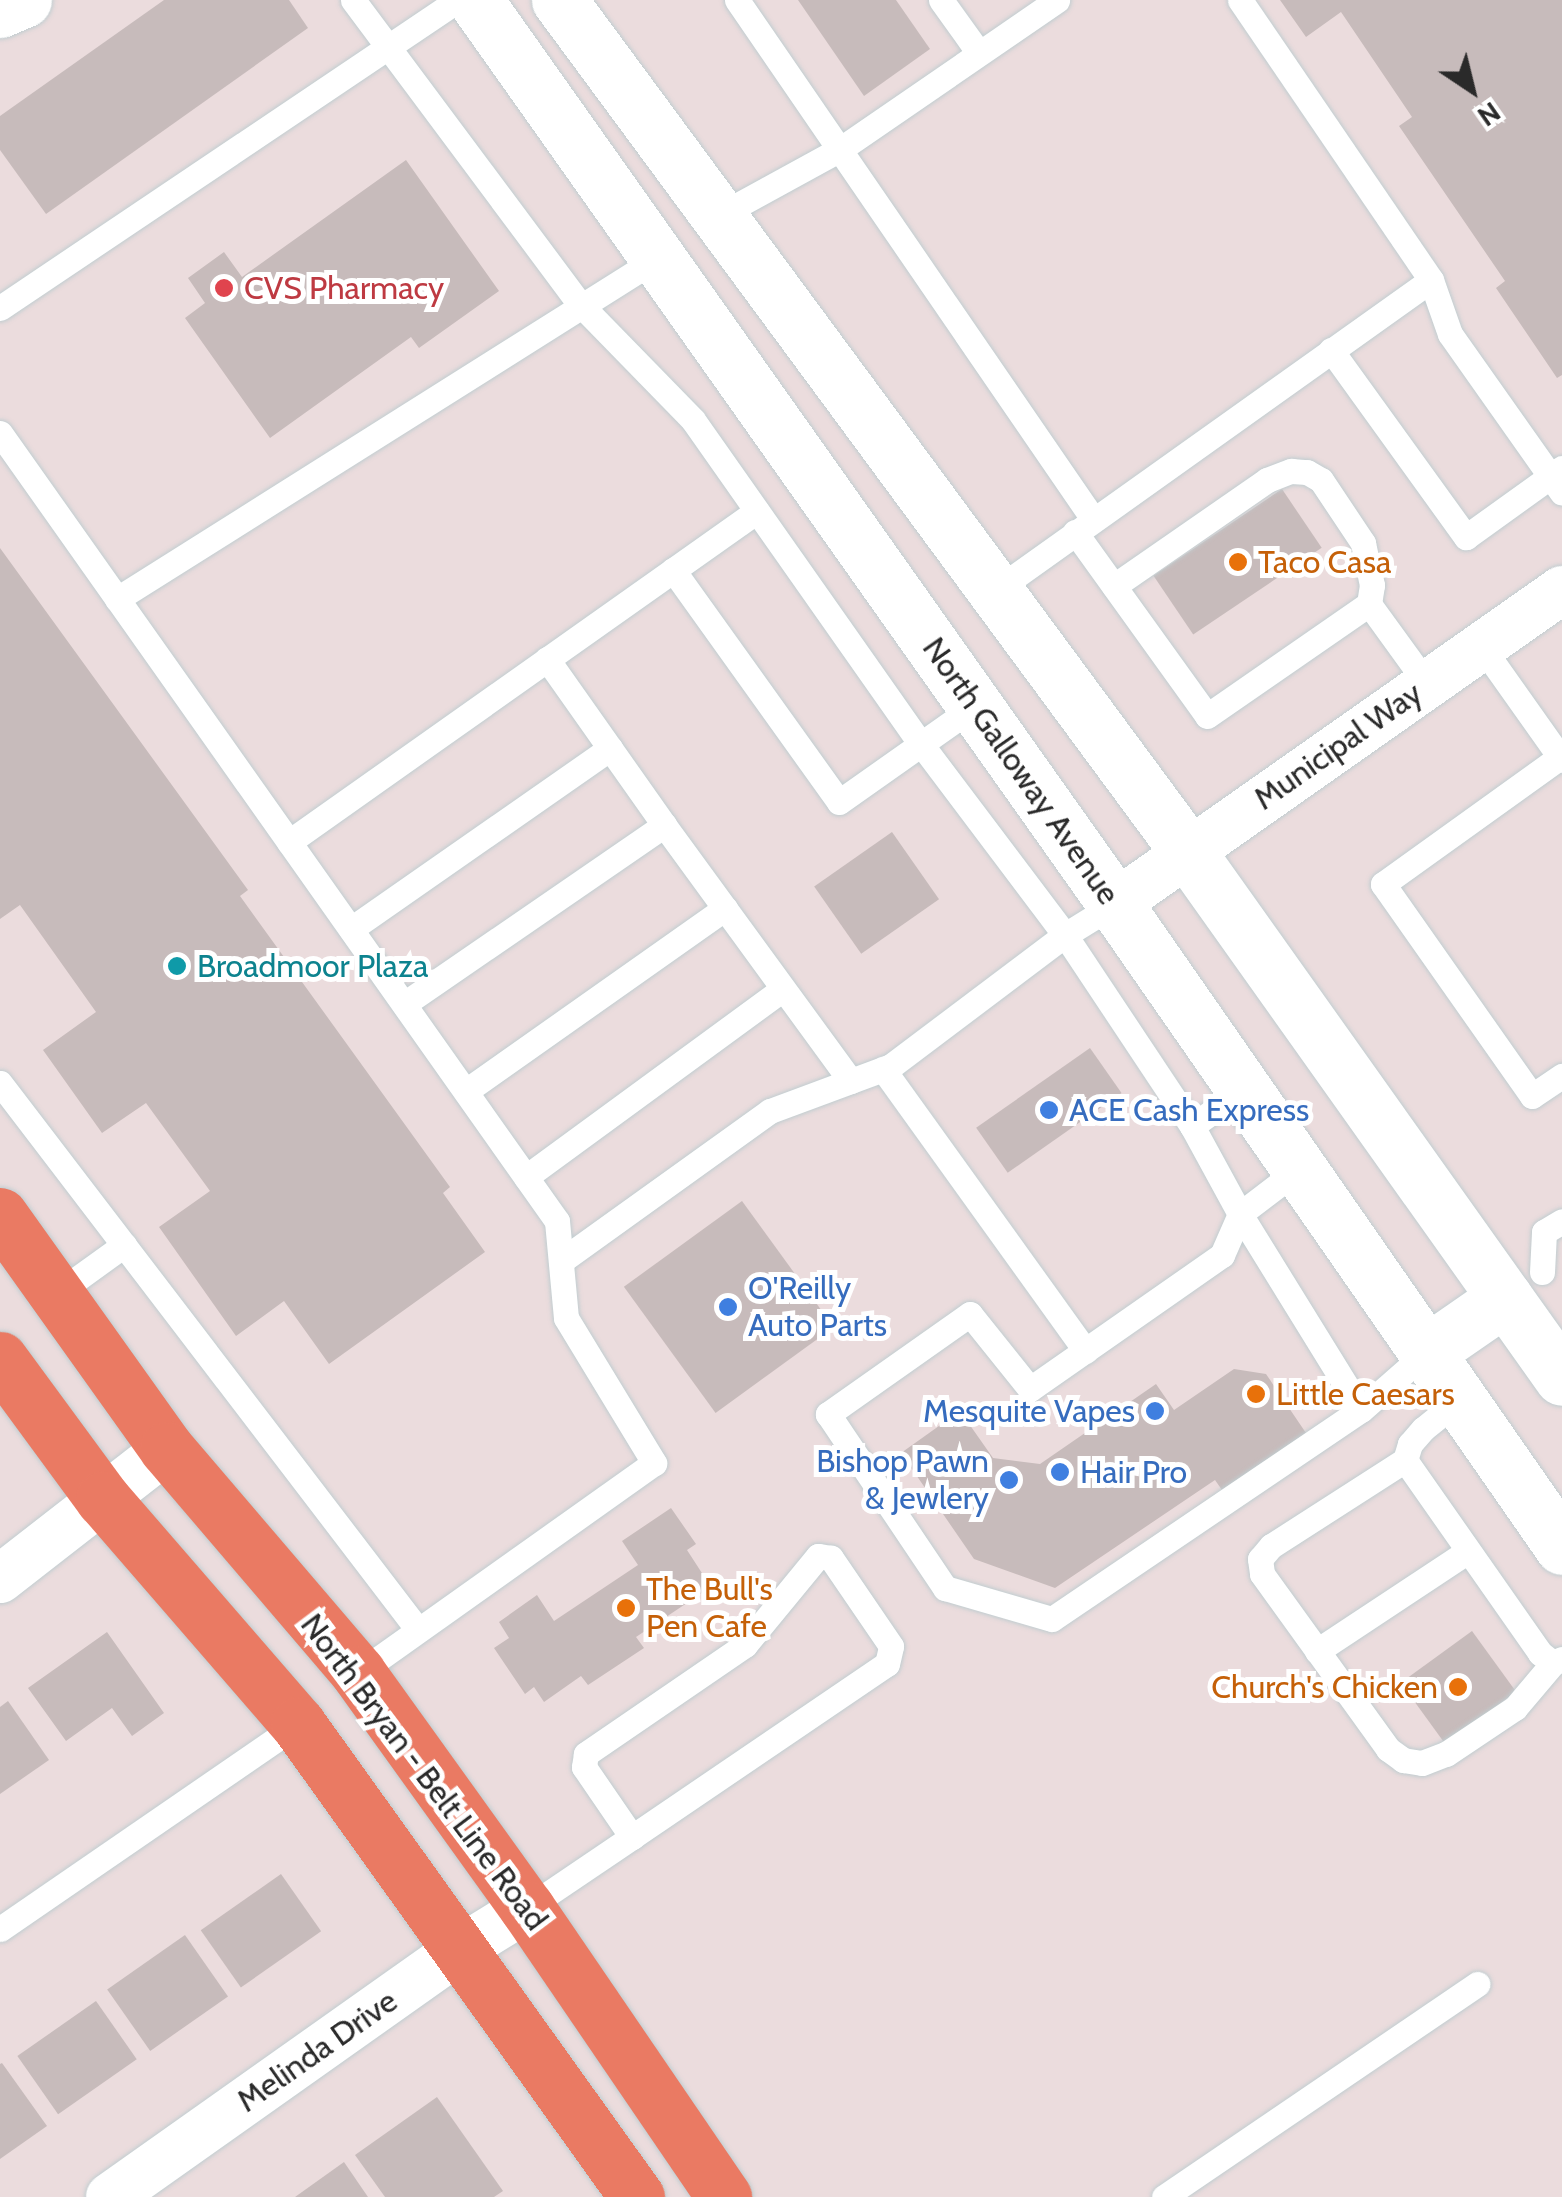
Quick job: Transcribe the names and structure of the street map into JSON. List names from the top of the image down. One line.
{"streets":{"main road":["North Galloway Avenue","North Bryan - Belt Line Road"],"street":["Municipal Way","Melinda Drive"]},"crossings":[["Municipal Way","North Galloway Avenue"],["North Bryan - Belt Line Road","Melinda Drive"]],"places":["CVS Pharmacy","Taco Casa","Broadmoor Plaza","ACE Cash Express","O'Reilly Auto Parts","Little Caesars","Mesquite Vapes","Hair Pro","Bishop Pawn & Jewlery","The Bull's Pen Cafe","Church's Chicken"],"north":"bottom right"}
